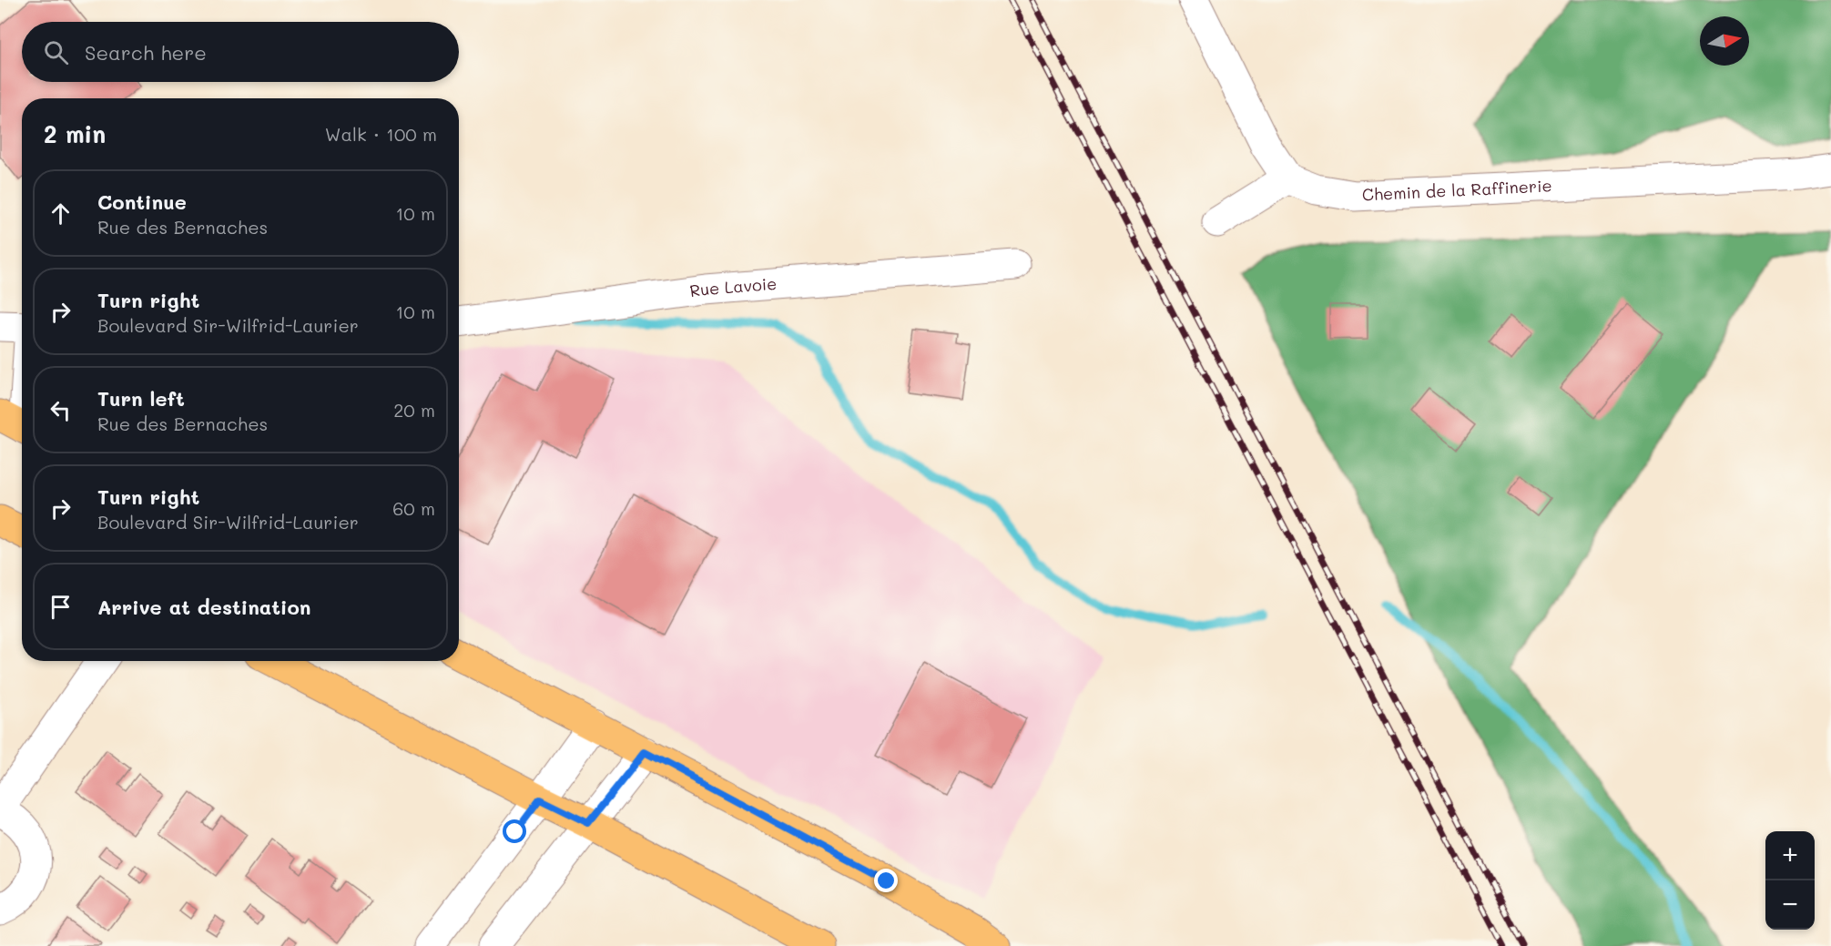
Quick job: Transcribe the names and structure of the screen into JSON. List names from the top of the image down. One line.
{"streets":{"street":["Chemin de la Raffinerie","Rue Lavoie"]},"north":"right","page":{"search":"Search here","heading":["2 min","Walk · 100 m"],"list":[["Continue","Rue des Bernaches","10 m"],["Turn right","Boulevard Sir-Wilfrid-Laurier","10 m"],["Turn left","Rue des Bernaches","20 m"],["Turn right","Boulevard Sir-Wilfrid-Laurier","60 m"],"Arrive at destination"],"map_buttons":["+","−"]}}
